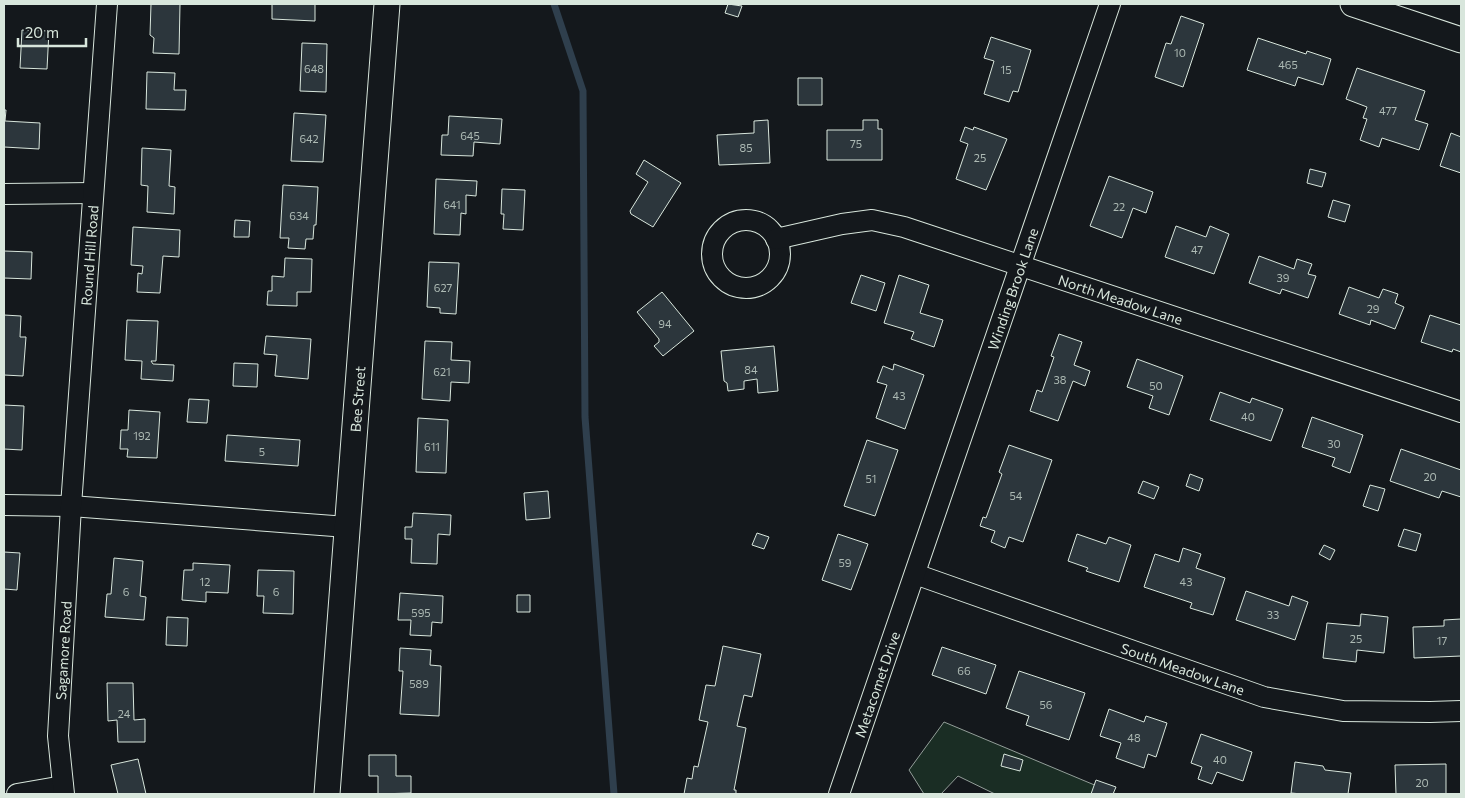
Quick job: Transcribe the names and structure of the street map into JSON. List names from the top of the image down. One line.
{"streets":{"street":["Round Hill Road","Winding Brook Lane","North Meadow Lane","Bee Street","Sagamore Road","South Meadow Lane","Metacomet Drive"]},"crossings":[["Round Hill Road","Sagamore Road"],["Winding Brook Lane","North Meadow Lane"],["Winding Brook Lane","South Meadow Lane"],["Winding Brook Lane","Metacomet Drive"],["South Meadow Lane","Metacomet Drive"]],"house_numbers":["10","465","648","15","477","645","642","75","85","25","641","22","634","47","39","627","29","94","84","621","38","50","43","40","192","30","611","5","20","51","54","59","12","43","6","6","595","33","25","17","66","589","56","24","48","40","20"],"scale_bar":"20 m"}
